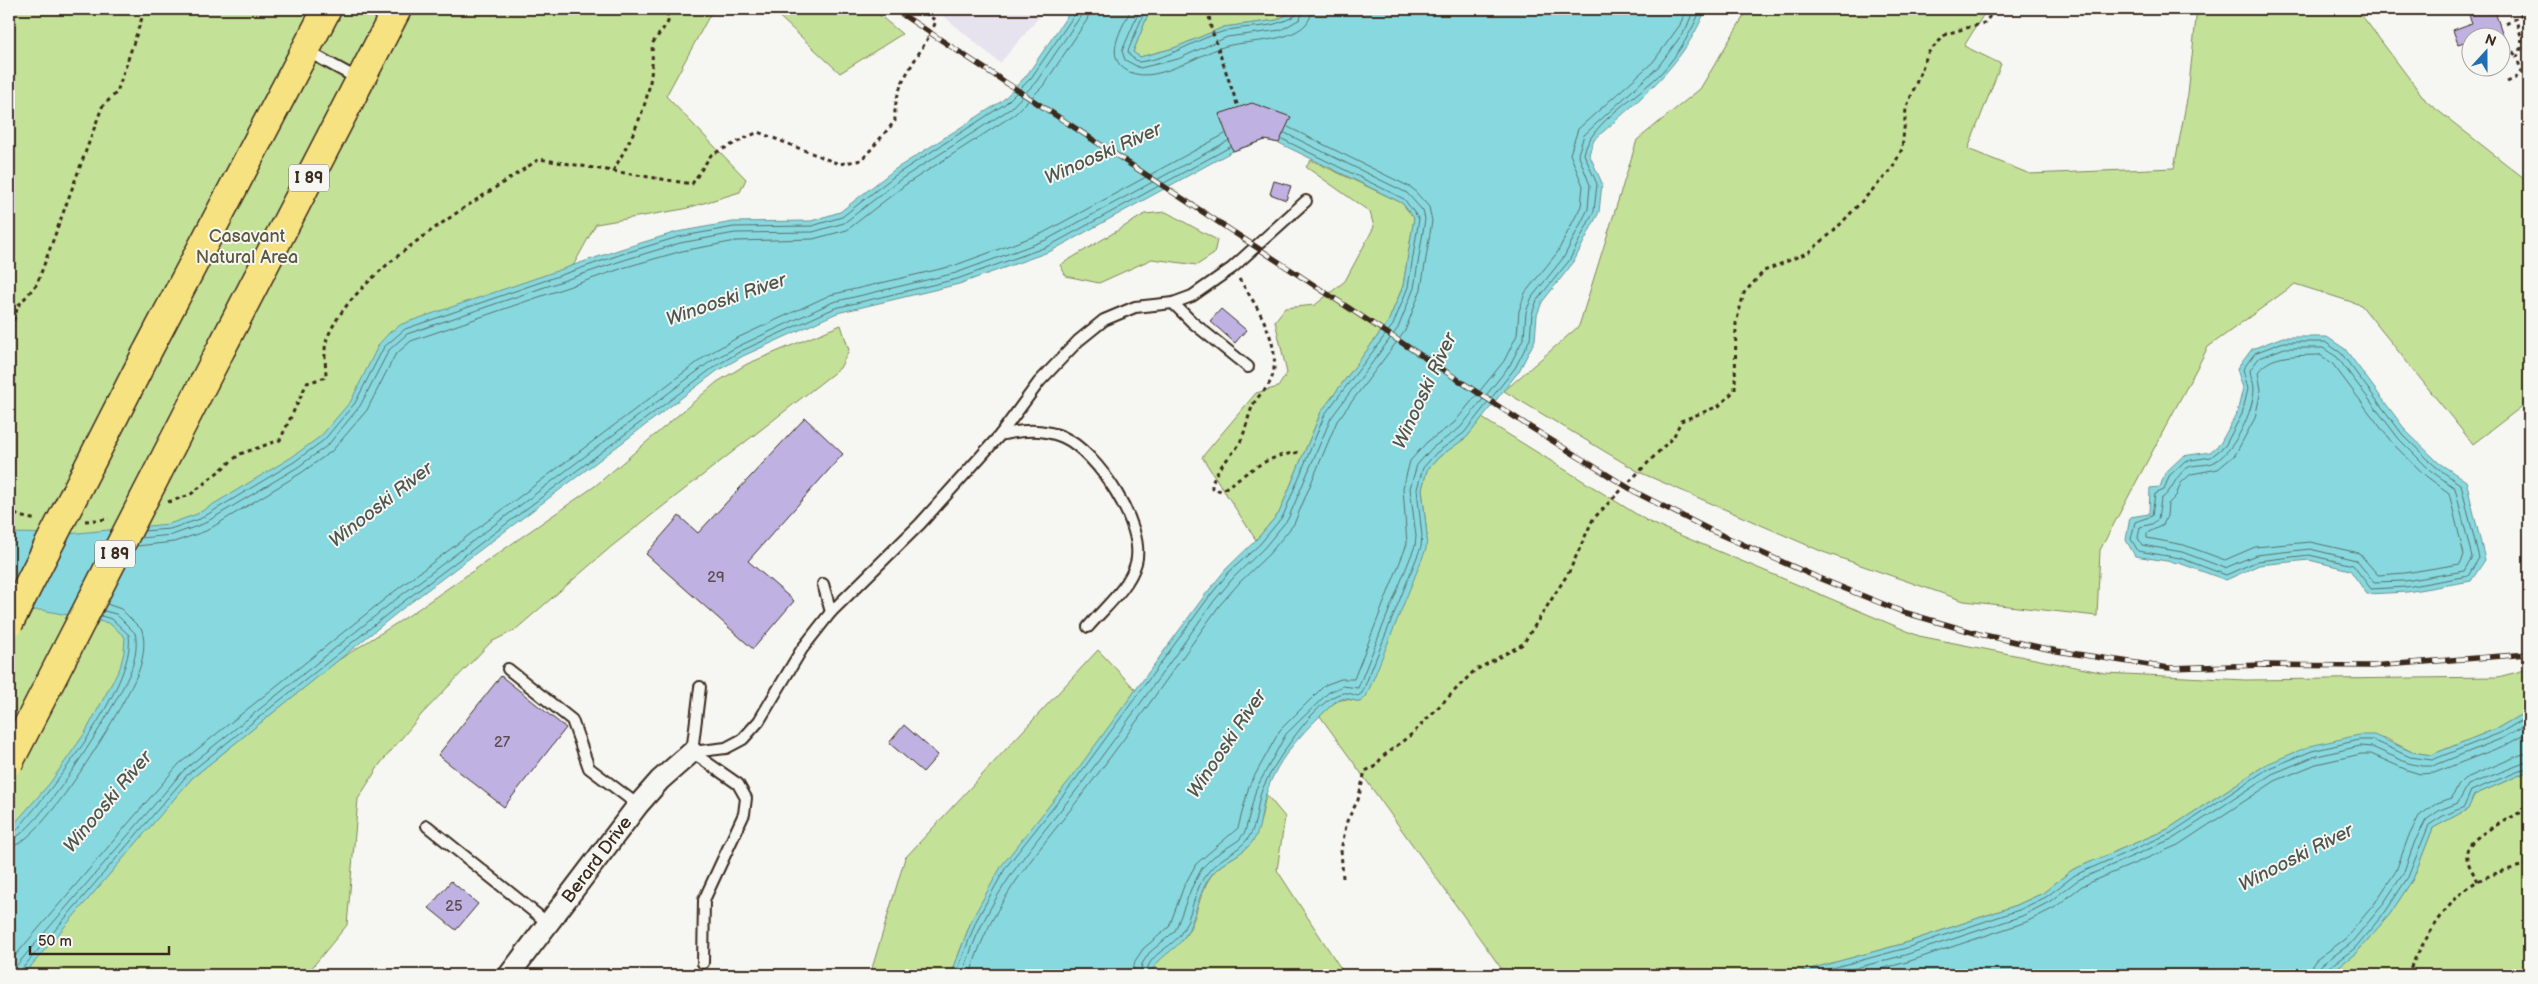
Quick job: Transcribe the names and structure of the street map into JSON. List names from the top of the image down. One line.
{"streets":{"highway":["I 89"],"street":["Berard Drive"]},"water":["Winooski River"],"parks":["Casavant Natural Area"],"house_numbers":["29","27","25"],"scale_bar":"50 m","north":"top"}
